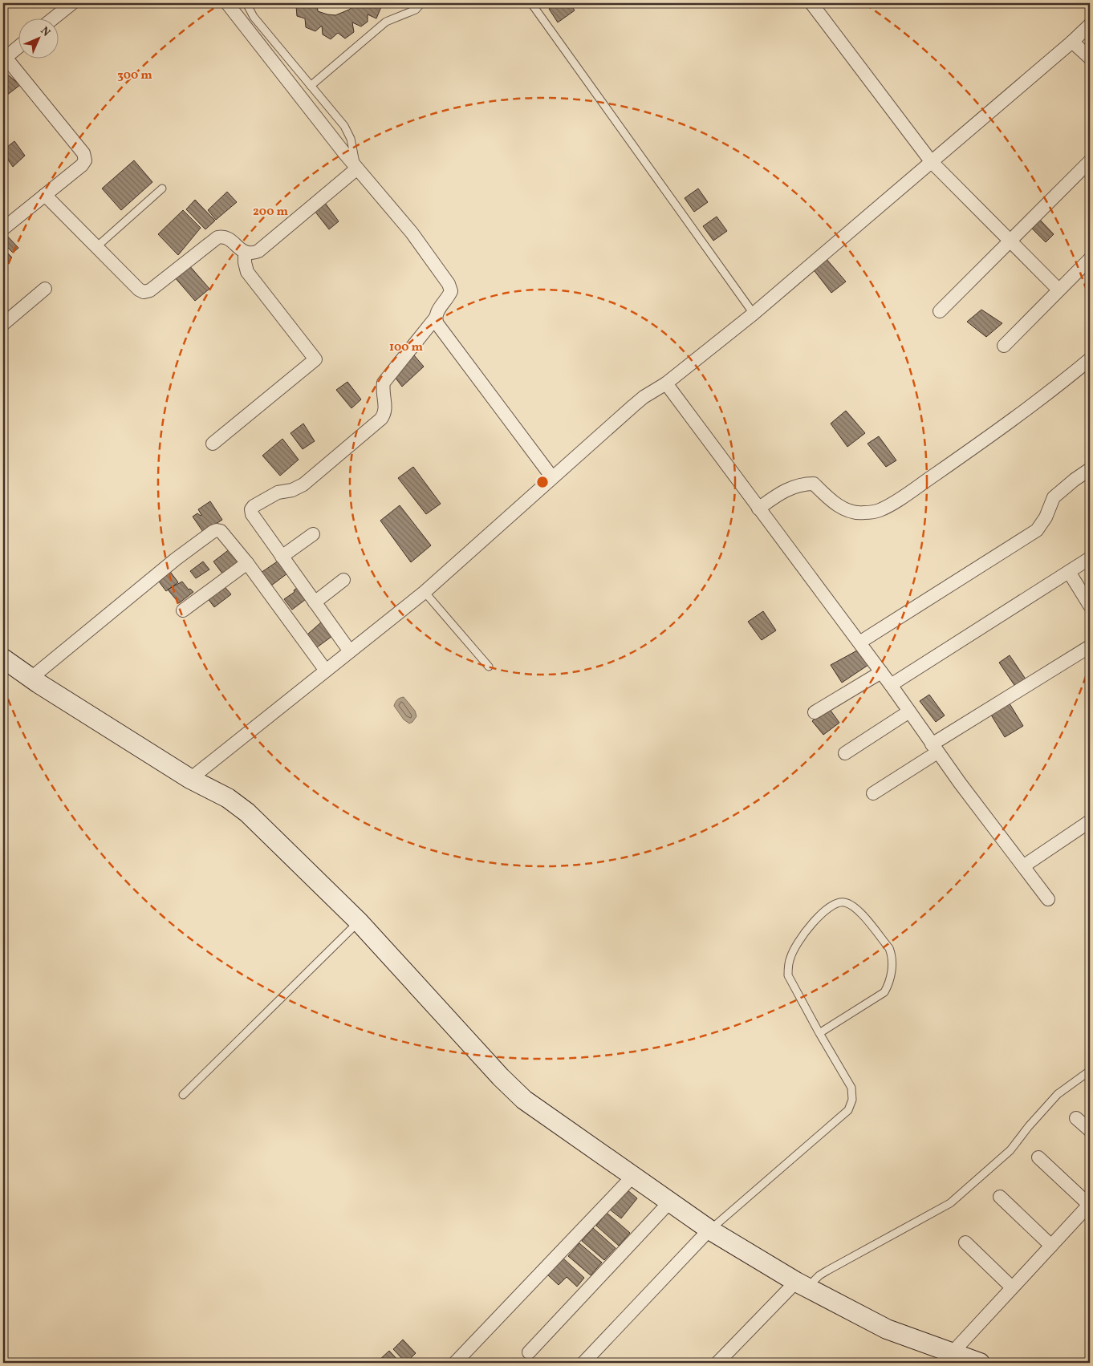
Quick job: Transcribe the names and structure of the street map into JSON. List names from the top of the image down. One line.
{"north":"top right","rings":["300 m","200 m","100 m"]}
